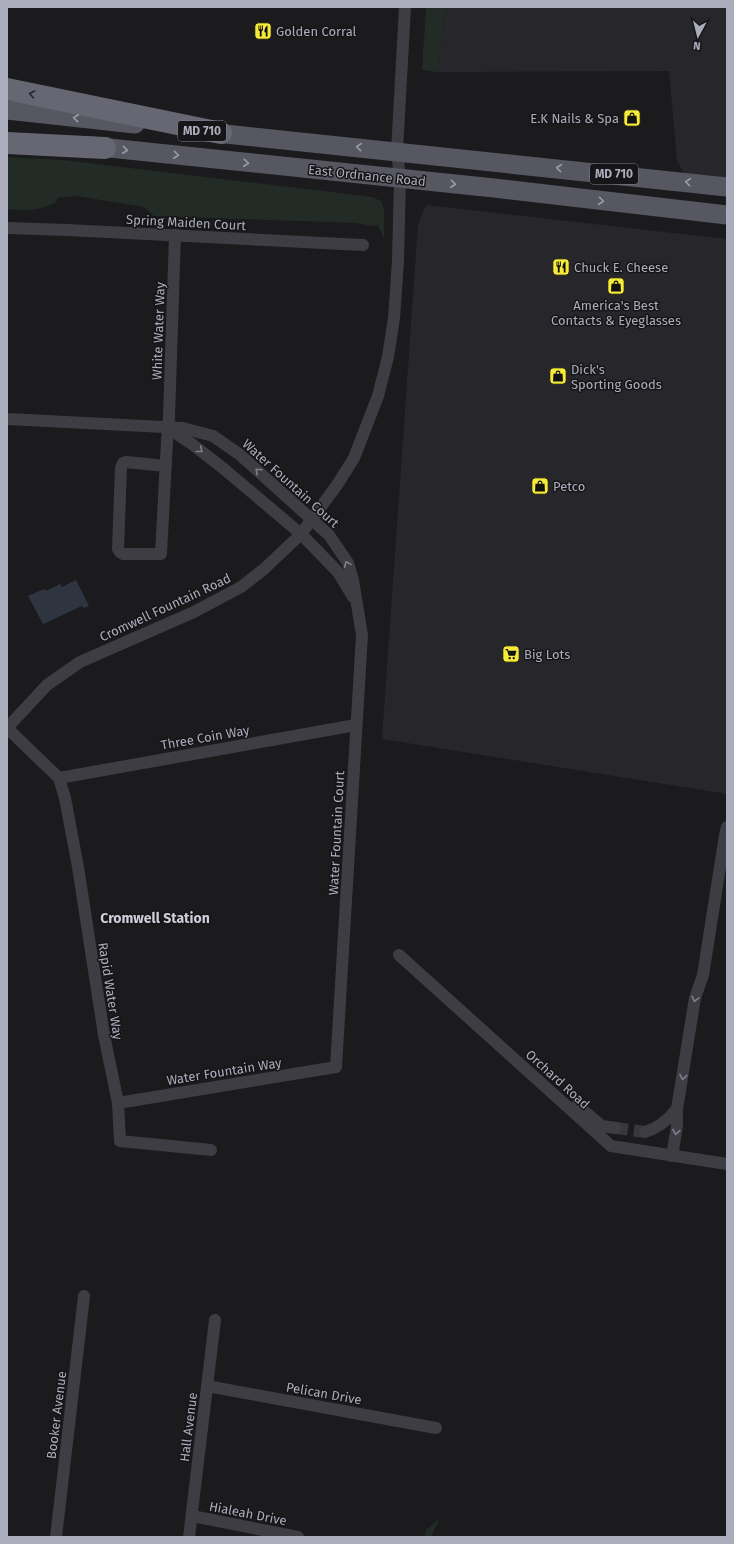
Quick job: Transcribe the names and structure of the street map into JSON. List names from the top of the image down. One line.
{"streets":{"main road":["MD 710","East Ordnance Road"],"street":["Spring Maiden Court","White Water Way","Water Fountain Court","Cromwell Fountain Road","Three Coin Way","Rapid Water Way","Water Fountain Way","Orchard Road","Pelican Drive","Booker Avenue","Hall Avenue","Hialeah Drive"]},"crossings":[["East Ordnance Road","Cromwell Fountain Road"],["Spring Maiden Court","White Water Way"],["White Water Way","Water Fountain Court"],["Water Fountain Court","Cromwell Fountain Road"],["Water Fountain Court","Three Coin Way"],["Water Fountain Court","Water Fountain Way"],["Cromwell Fountain Road","Rapid Water Way"],["Three Coin Way","Rapid Water Way"],["Rapid Water Way","Water Fountain Way"],["Pelican Drive","Hall Avenue"],["Hall Avenue","Hialeah Drive"]],"districts":["Cromwell Station"],"places":{"restaurant":["Golden Corral","Chuck E. Cheese"],"shop":["E.K Nails & Spa","America's Best Contacts & Eyeglasses","Dick's Sporting Goods","Petco"],"supermarket":["Big Lots"]},"north":"bottom"}
